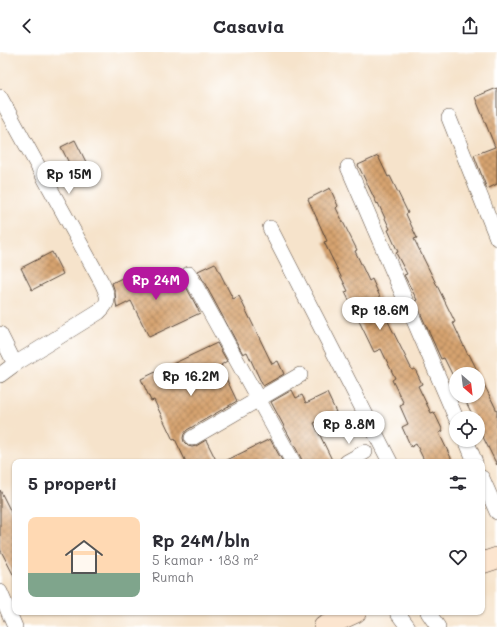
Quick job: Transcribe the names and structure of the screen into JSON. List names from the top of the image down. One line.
{"north":"bottom right","page":{"header":"Casavia","price":["Rp 15M","Rp 24M","Rp 18.6M","Rp 16.2M","Rp 8.8M"],"heading":"5 properti","list":[{"name":"Rp 24M/bln","note":"5 kamar · 183 m² · Rumah"}]}}
